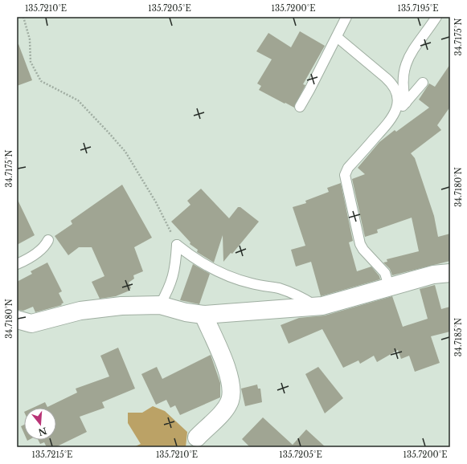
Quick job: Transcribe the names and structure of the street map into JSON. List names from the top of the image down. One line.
{"north":"bottom","coordinates":["135.7210°E","135.7205°E","135.7200°E","135.7195°E","34.7175°N","34.7180°N","34.7185°N","135.7215°E"]}
